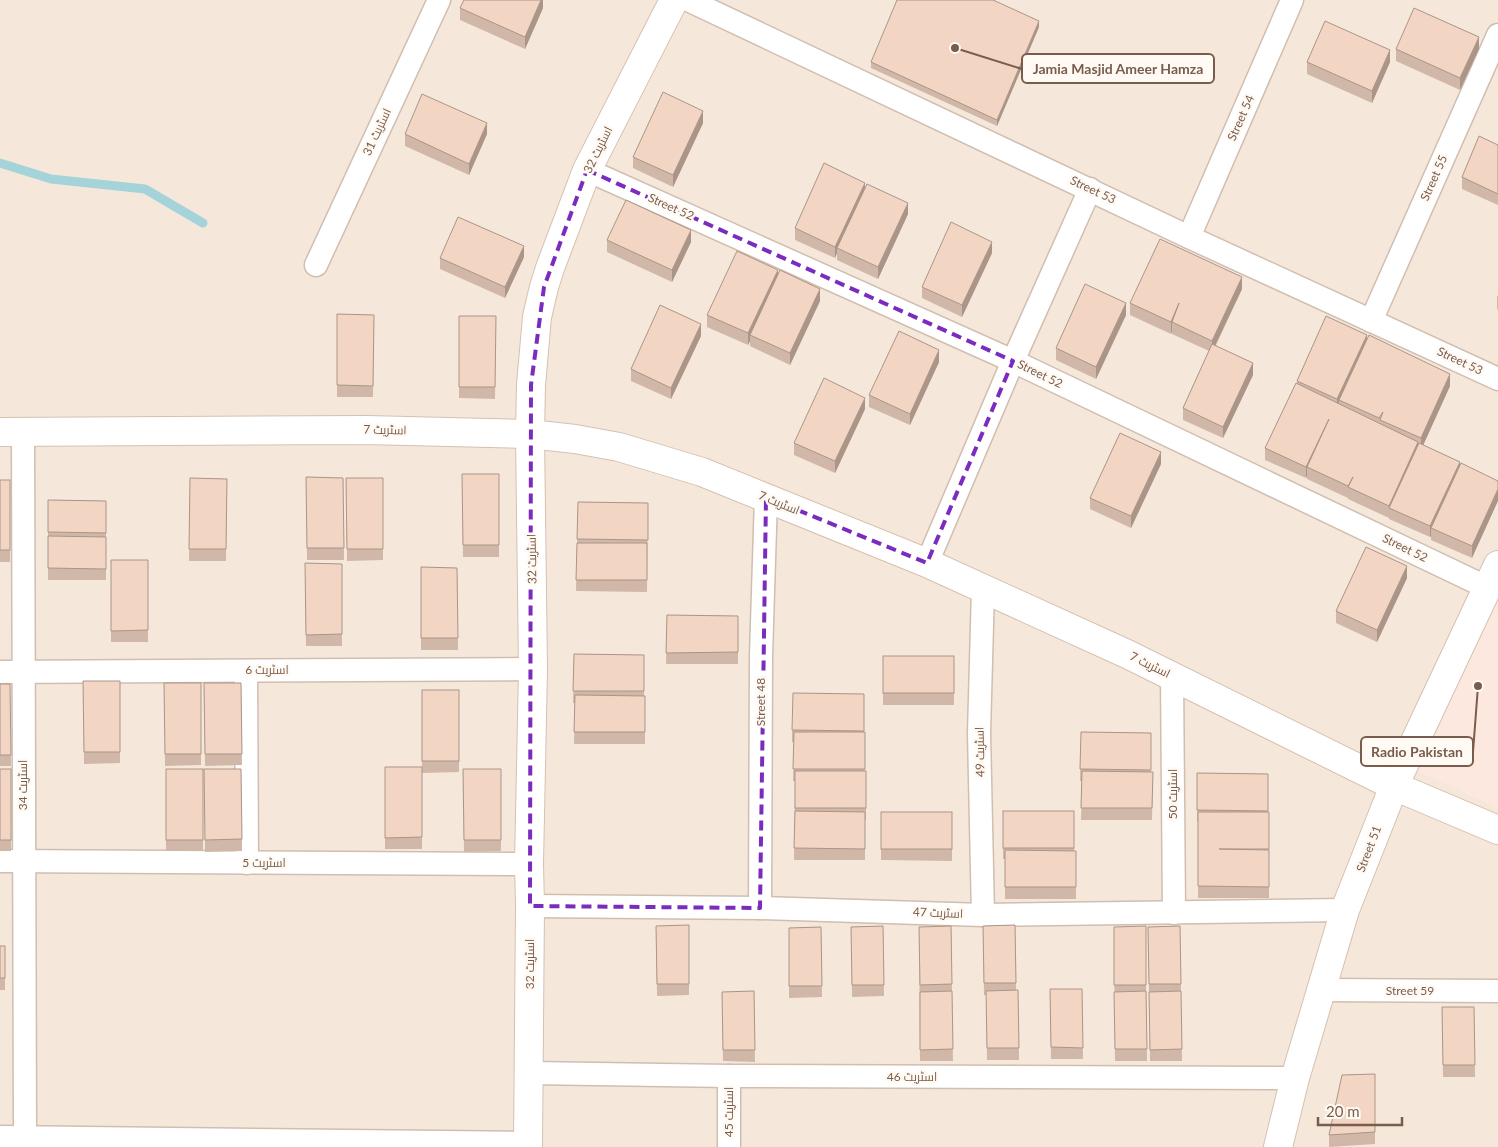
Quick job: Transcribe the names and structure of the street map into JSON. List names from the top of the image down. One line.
{"streets":{"street":["Street 54","اسٹریٹ 31","اسٹریٹ 32","Street 55","Street 53","Street 52","اسٹریٹ 7","اسٹریٹ 6","Street 48","اسٹریٹ 49","اسٹریٹ 34","اسٹریٹ 50","Street 51","اسٹریٹ 5","اسٹریٹ 47","Street 59","اسٹریٹ 46","اسٹریٹ 45"]},"crossings":[["Street 54","Street 53"],["اسٹریٹ 32","Street 52"],["اسٹریٹ 32","اسٹریٹ 7"],["اسٹریٹ 32","اسٹریٹ 6"],["اسٹریٹ 32","اسٹریٹ 5"],["اسٹریٹ 32","اسٹریٹ 47"],["اسٹریٹ 32","اسٹریٹ 46"],["Street 55","Street 53"],["Street 52","Street 51"],["اسٹریٹ 7","Street 48"],["اسٹریٹ 7","اسٹریٹ 49"],["اسٹریٹ 7","اسٹریٹ 34"],["اسٹریٹ 7","اسٹریٹ 50"],["اسٹریٹ 7","Street 51"],["اسٹریٹ 6","اسٹریٹ 34"],["Street 48","اسٹریٹ 47"],["اسٹریٹ 49","اسٹریٹ 47"],["اسٹریٹ 34","اسٹریٹ 5"],["اسٹریٹ 50","اسٹریٹ 47"],["Street 51","اسٹریٹ 47"],["Street 51","Street 59"],["Street 51","اسٹریٹ 46"],["اسٹریٹ 46","اسٹریٹ 45"]],"places":["Jamia Masjid Ameer Hamza","Radio Pakistan"],"scale_bar":"20 m"}
